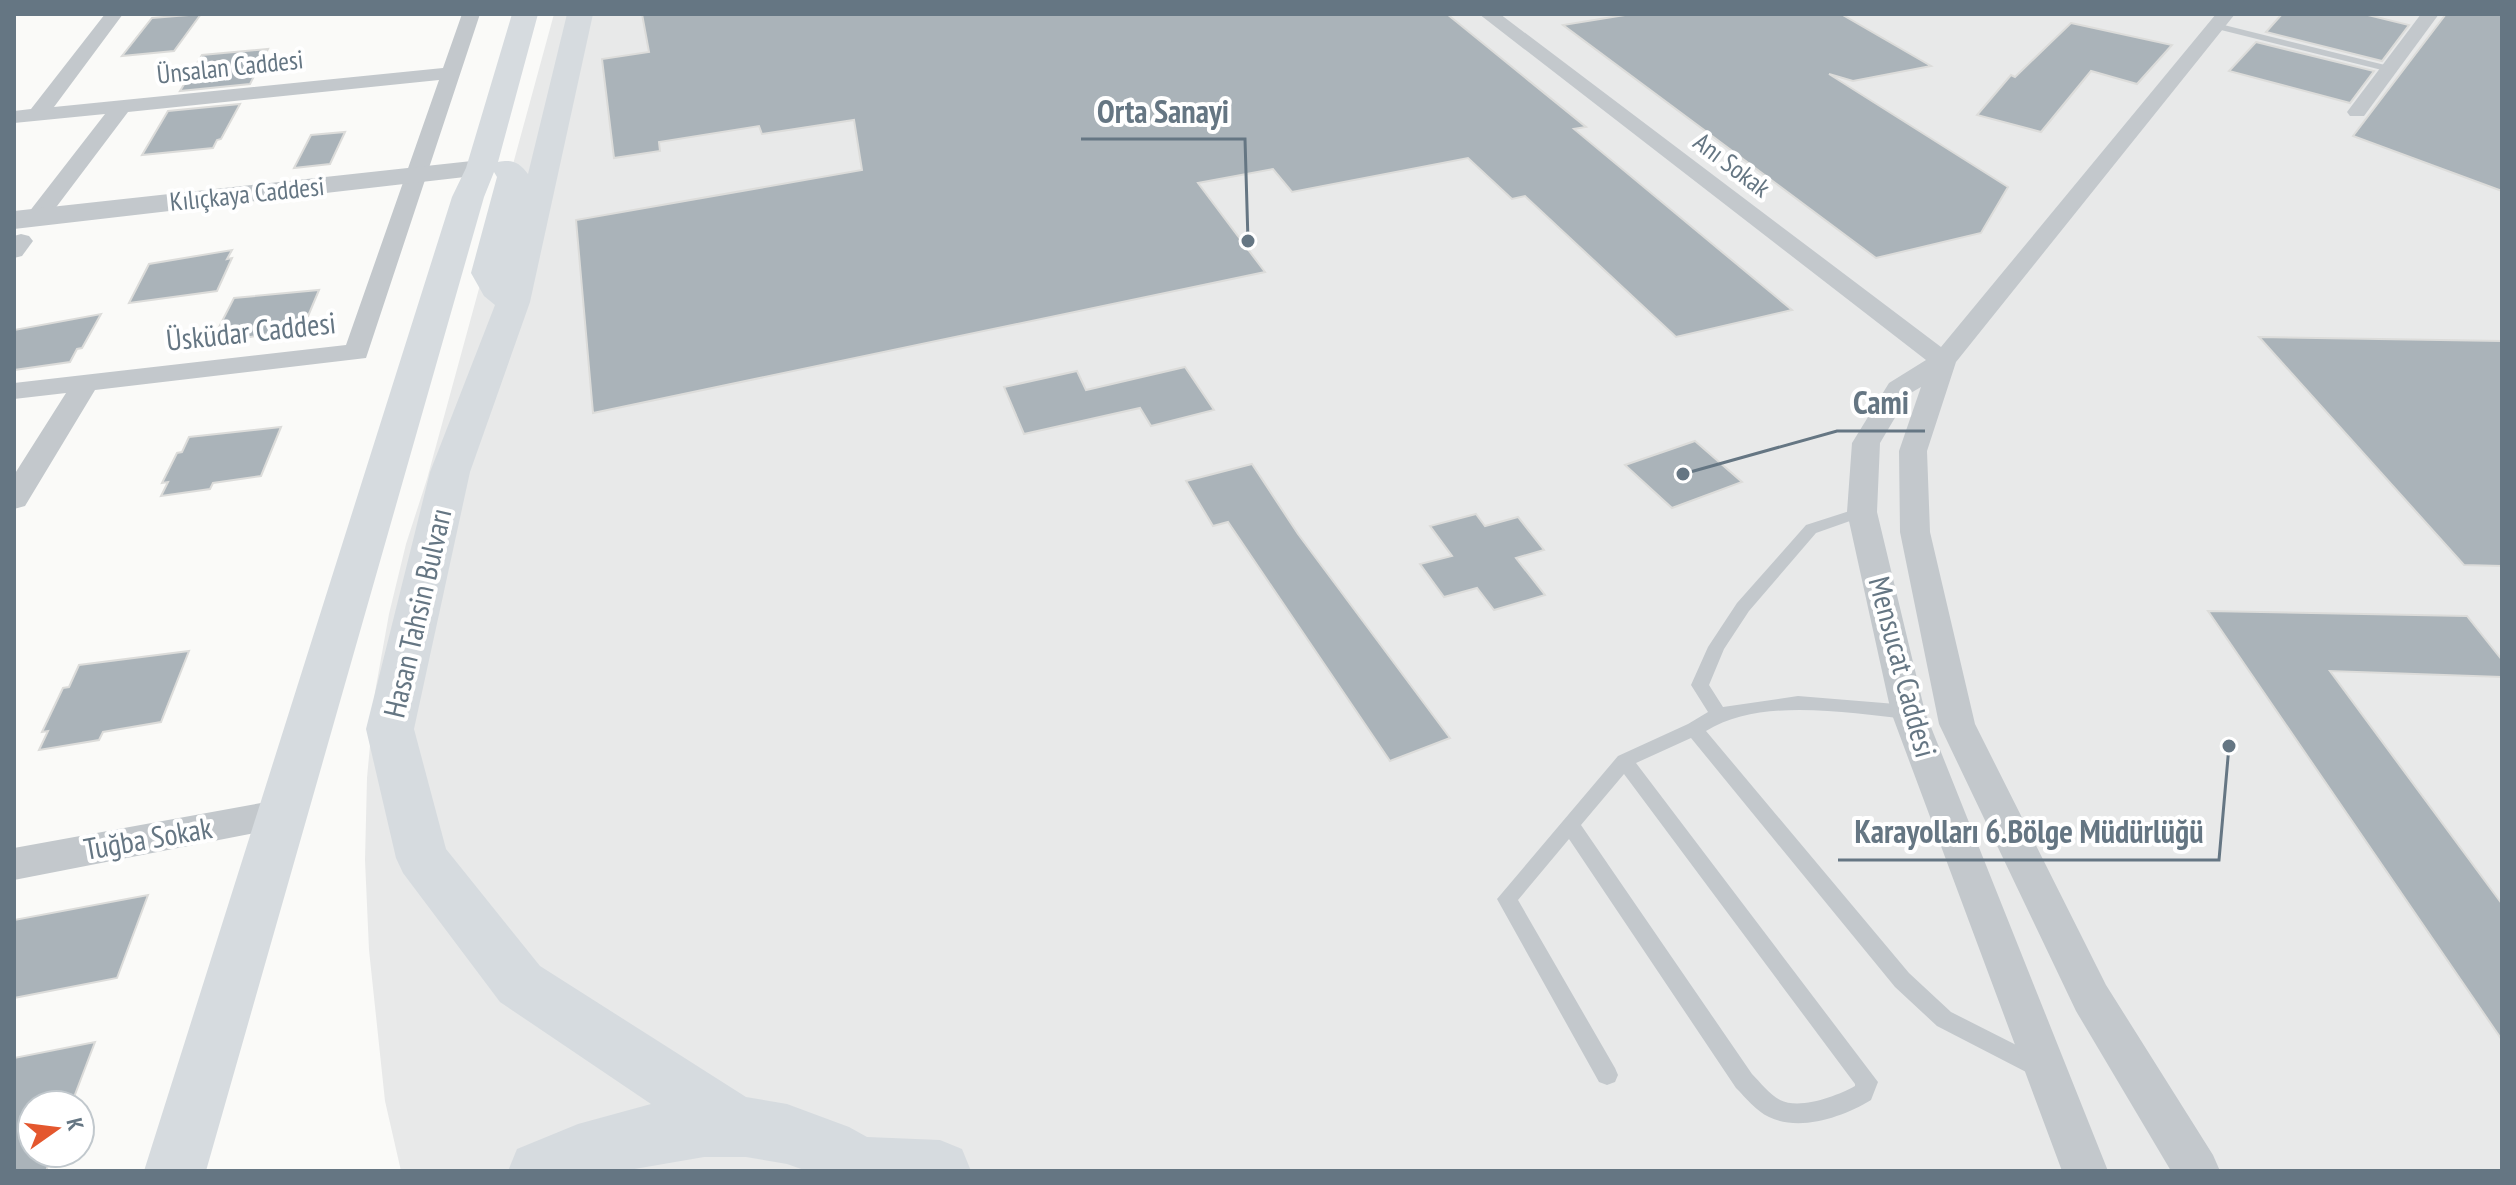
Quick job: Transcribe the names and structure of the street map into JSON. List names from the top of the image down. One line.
{"streets":{"main road":["Hasan Tahsin Bulvarı"],"street":["Ünsalan Caddesi","Anı Sokak","Kılıçkaya Caddesi","Üsküdar Caddesi","Mensucat Caddesi","Tuğba Sokak"]},"crossings":[["Ünsalan Caddesi","Üsküdar Caddesi"],["Anı Sokak","Mensucat Caddesi"],["Kılıçkaya Caddesi","Üsküdar Caddesi"]],"places":["Orta Sanayi","Cami","Karayolları 6.Bölge Müdürlüğü"],"north":"right"}
